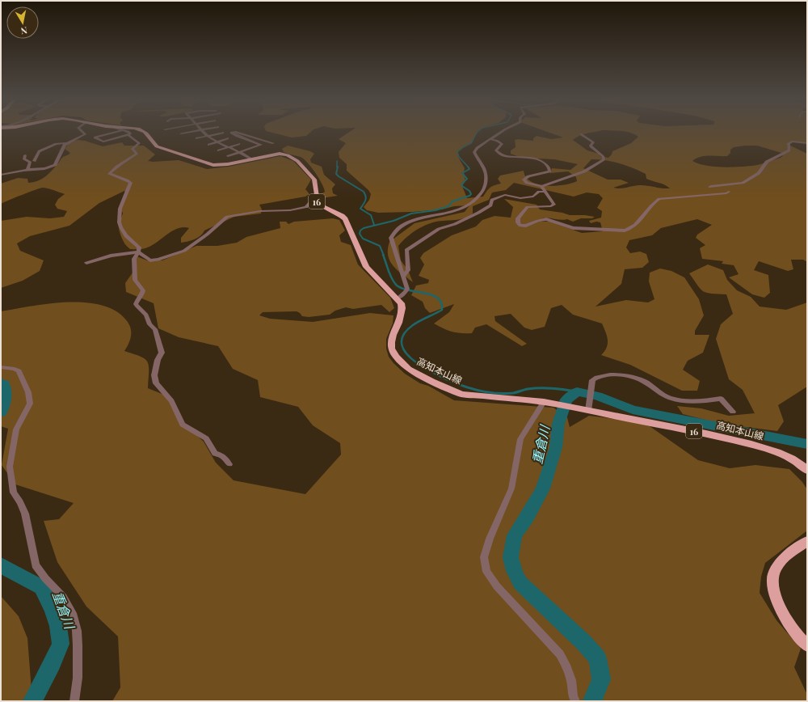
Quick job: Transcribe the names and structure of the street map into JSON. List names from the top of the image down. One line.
{"streets":{"main road":["16","高知本山線"]},"crossings":[["16","高知本山線"]],"water":["重倉川"],"north":"bottom"}
